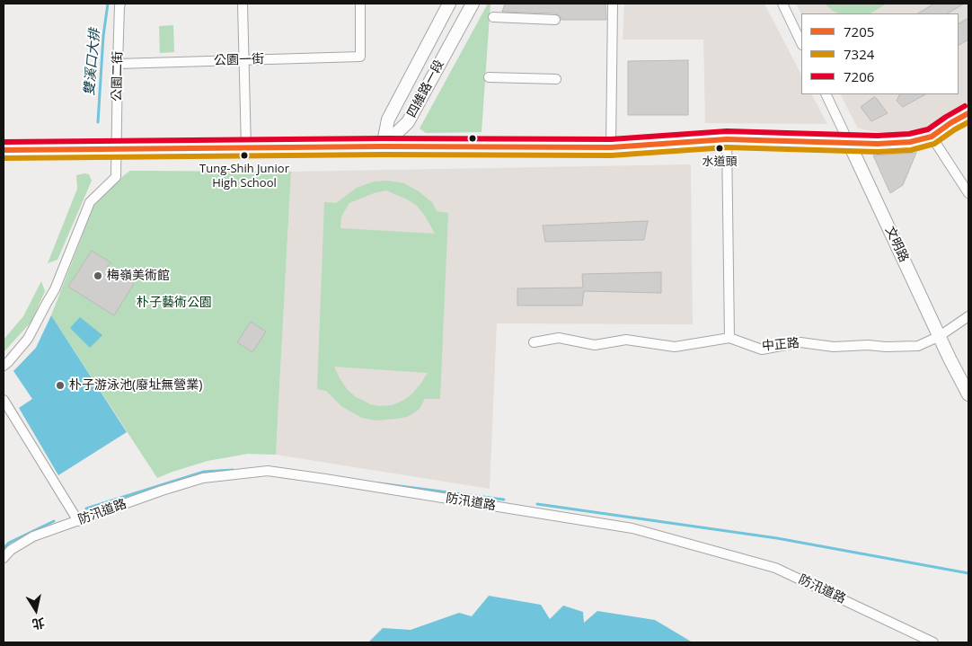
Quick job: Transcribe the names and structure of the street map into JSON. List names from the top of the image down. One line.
{"streets":{"main road":["四維路一段","文明路"],"street":["公園一街","公園二街","中正路","防汛道路"]},"crossings":[["公園一街","公園二街"],["文明路","中正路"]],"water":["雙溪口大排"],"parks":["朴子藝術公園"],"places":["水道頭","Tung-Shih Junior High School","梅嶺美術館","朴子游泳池(廢址無營業)"],"lines":["transit line 7206","transit line 7205","transit line 7324"],"legend":["7205","7324","7206"],"north":"bottom"}
